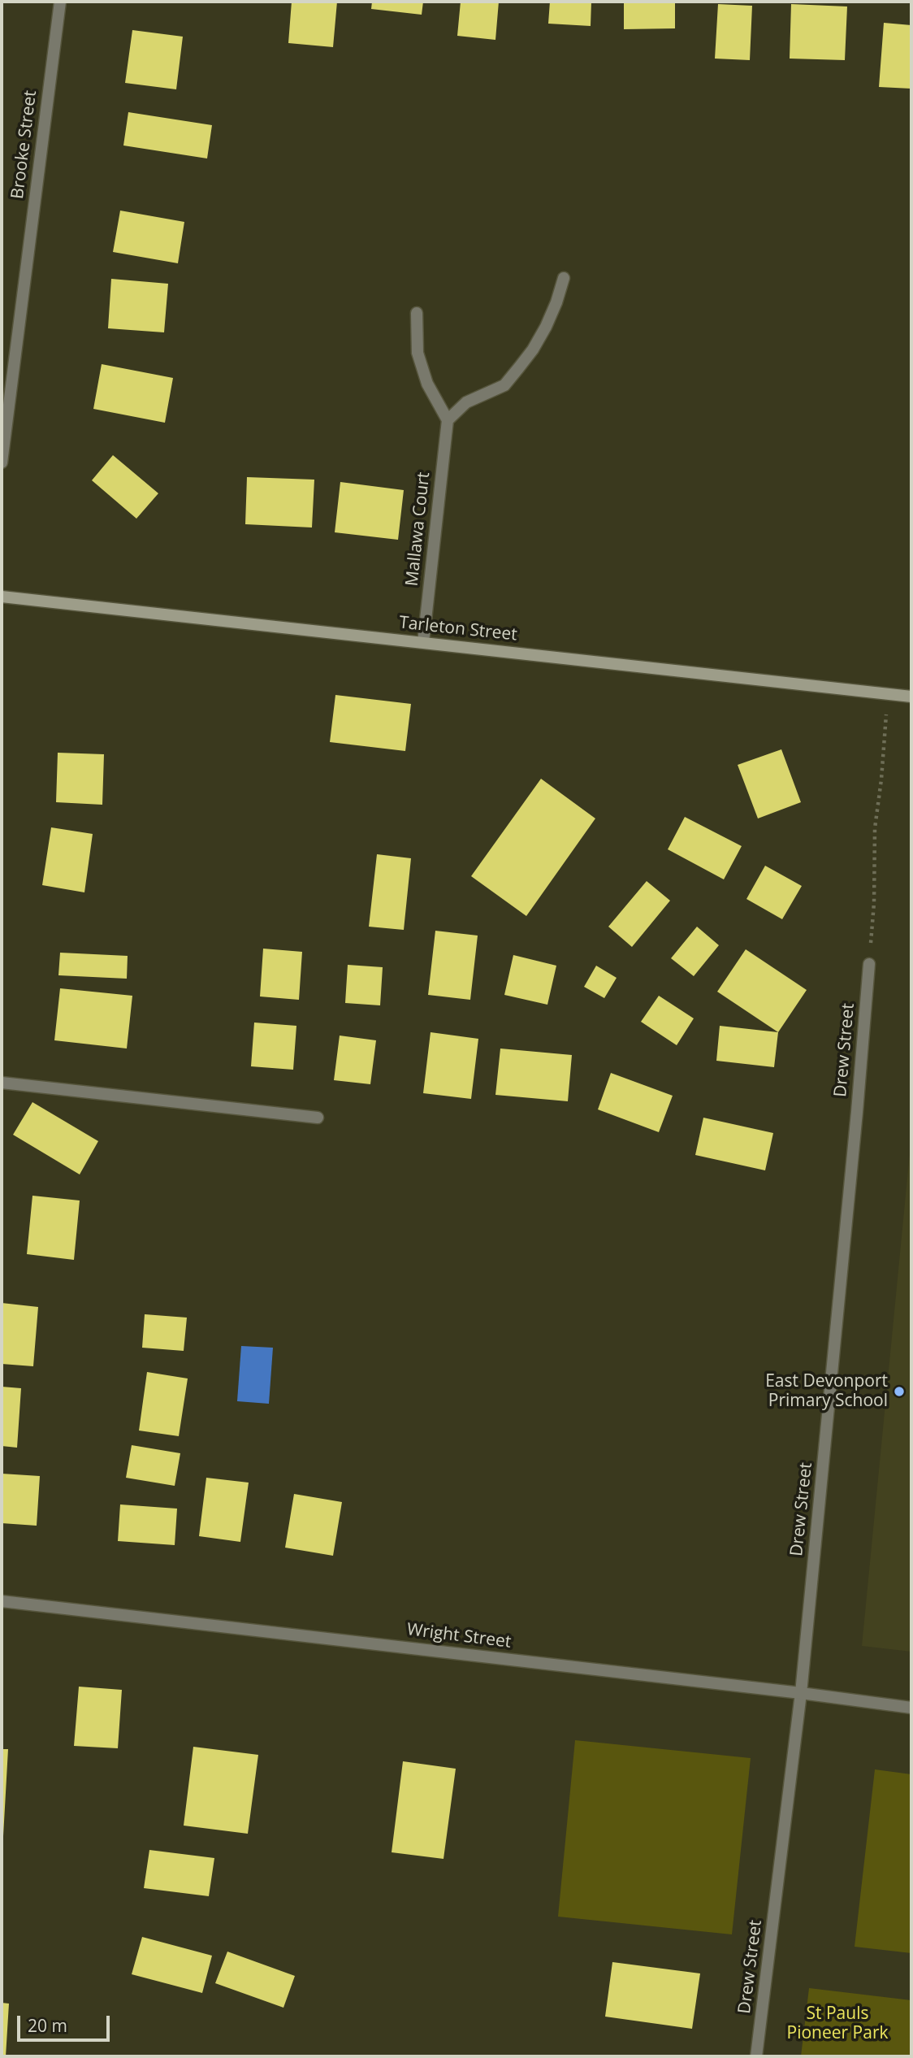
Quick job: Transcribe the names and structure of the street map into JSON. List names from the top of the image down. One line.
{"streets":{"main road":["Tarleton Street"],"street":["Brooke Street","Mallawa Court","Drew Street","Wright Street"]},"crossings":[["Mallawa Court","Tarleton Street"],["Drew Street","Wright Street"]],"parks":["St Pauls Pioneer Park"],"places":["East Devonport Primary School"],"scale_bar":"20 m"}
